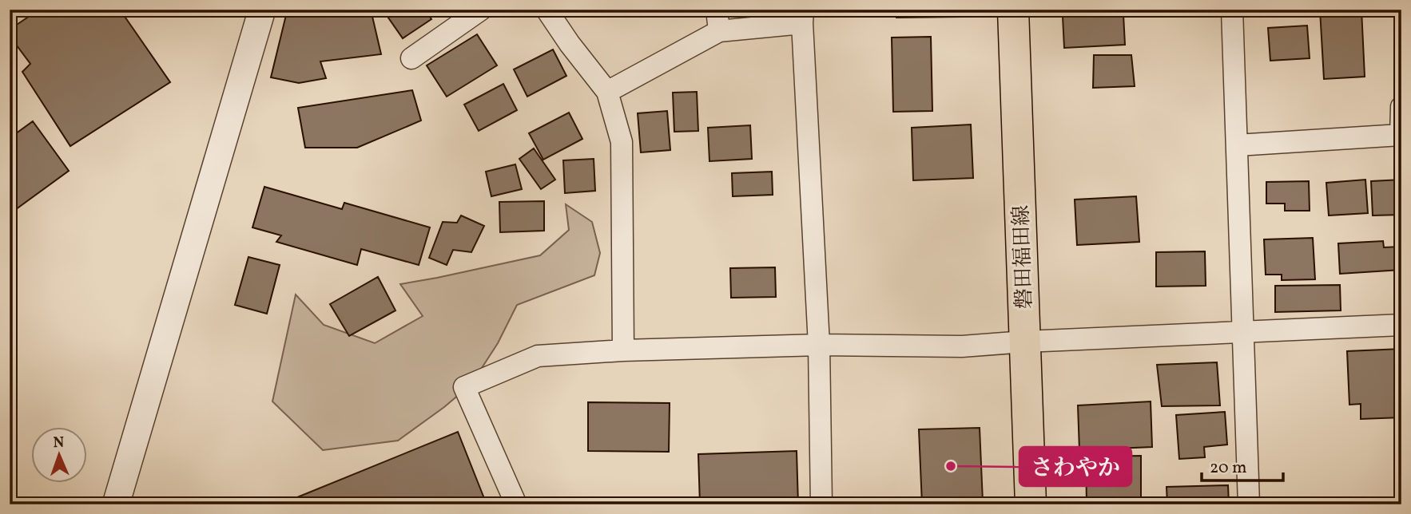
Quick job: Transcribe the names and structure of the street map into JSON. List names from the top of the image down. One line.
{"streets":{"main road":["磐田福田線"]},"places":["さわやか"],"scale_bar":"20 m","north":"top"}
